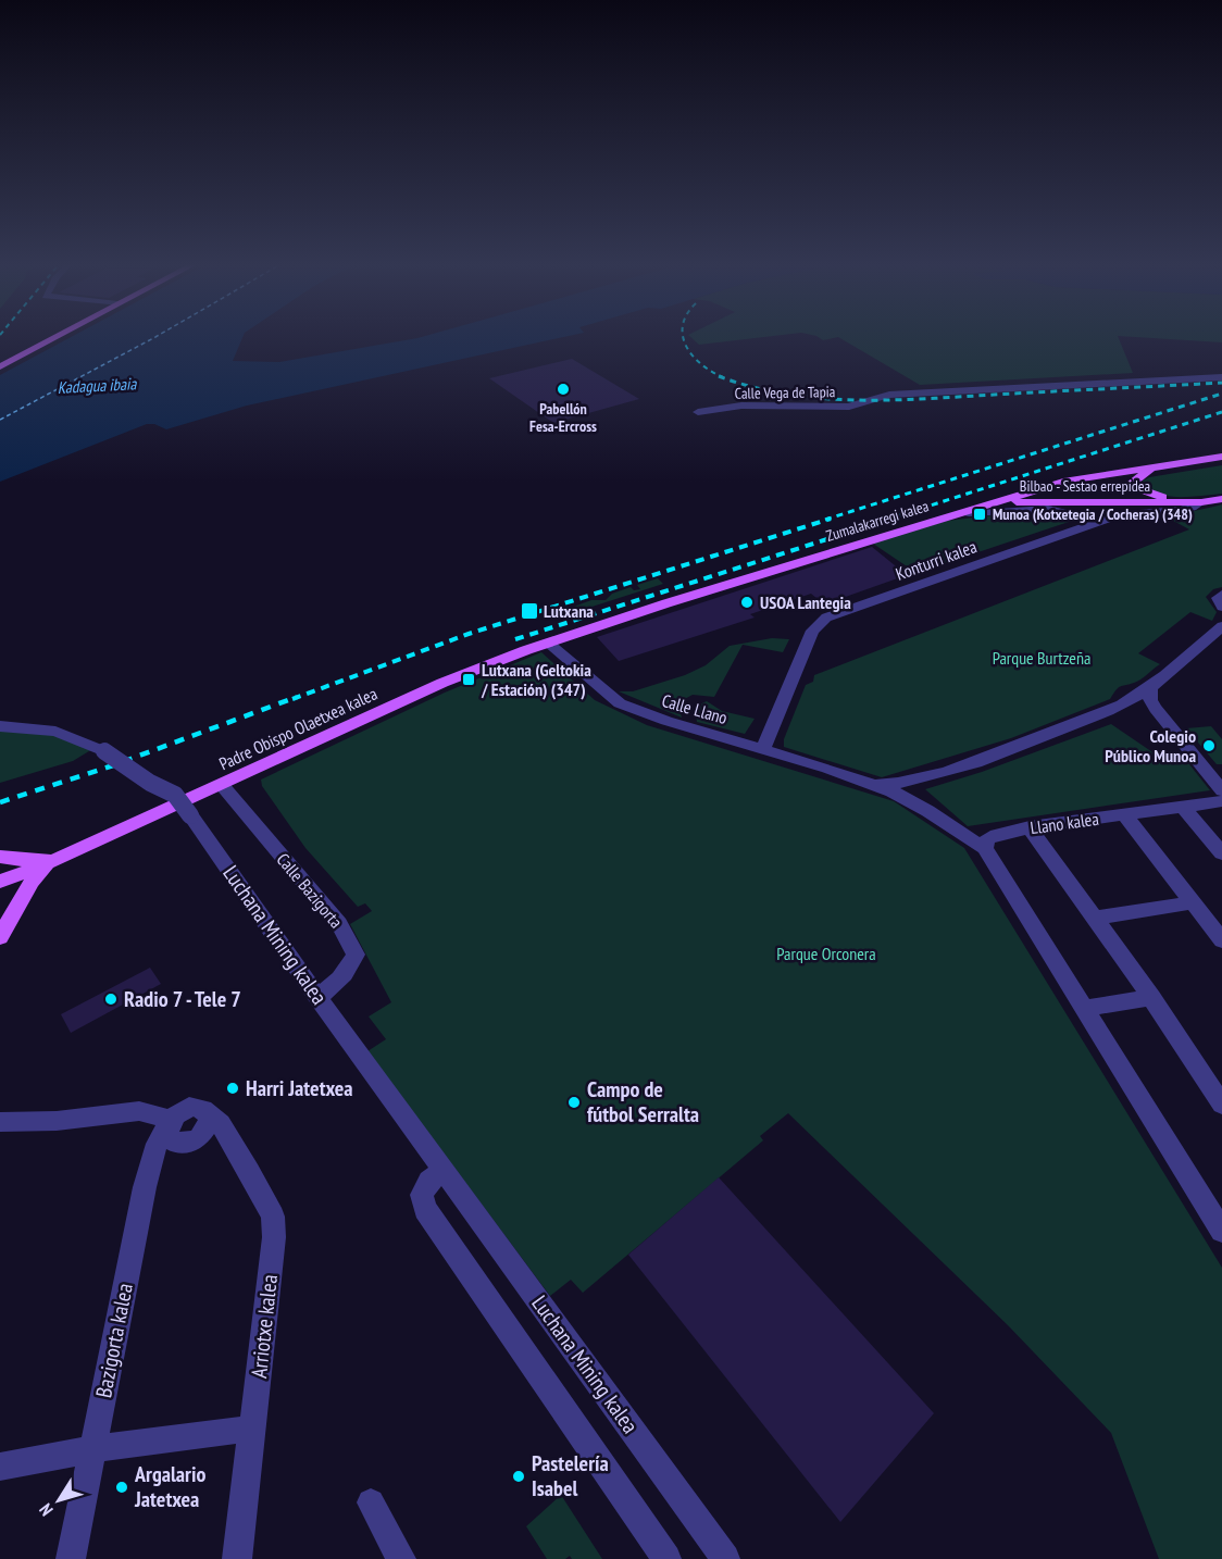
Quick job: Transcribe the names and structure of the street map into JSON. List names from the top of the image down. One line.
{"streets":{"main road":["Bilbao - Sestao errepidea","Zumalakarregi kalea","Padre Obispo Olaetxea kalea"],"street":["Calle Vega de Tapia","Konturri kalea","Calle Llano","Llano kalea","Calle Bazigorta","Luchana Mining kalea","Arriotxe kalea","Bazigorta kalea"]},"crossings":[["Bilbao - Sestao errepidea","Zumalakarregi kalea"],["Bilbao - Sestao errepidea","Konturri kalea"],["Zumalakarregi kalea","Calle Llano"],["Zumalakarregi kalea","Padre Obispo Olaetxea kalea"],["Konturri kalea","Calle Llano"],["Calle Llano","Padre Obispo Olaetxea kalea"],["Padre Obispo Olaetxea kalea","Calle Bazigorta"],["Calle Bazigorta","Luchana Mining kalea"],["Arriotxe kalea","Bazigorta kalea"]],"water":["Kadagua ibaia"],"parks":["Parque Burtzeña","Parque Orconera"],"places":{"other":["Pabellón Fesa-Ercross","USOA Lantegia","Colegio Público Munoa","Radio 7 - Tele 7","Harri Jatetxea","Campo de fútbol Serralta","Pastelería Isabel","Argalario Jatetxea"],"transit":["Munoa (Kotxetegia / Cocheras) (348)","Lutxana","Lutxana (Geltokia / Estación) (347)"]},"north":"bottom left"}
